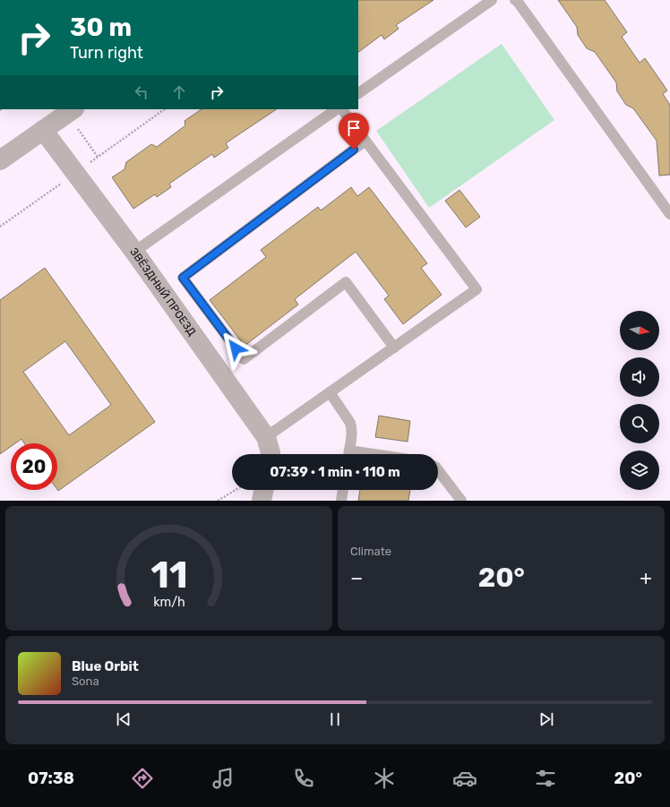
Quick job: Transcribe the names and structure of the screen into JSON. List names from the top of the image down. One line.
{"streets":{"street":["ЗВЁЗДНЫЙ ПРОЕЗД"]},"north":"right","page":{"turn":["30 m","Turn right"],"limit":"20","trip":"07:39 · 1 min · 110 m","tile":"Climate","heat":["−","20°","+"],"song":["Blue Orbit","Sona"],"tabs":["07:38","20°"],"gauge":["11","km/h"]}}
